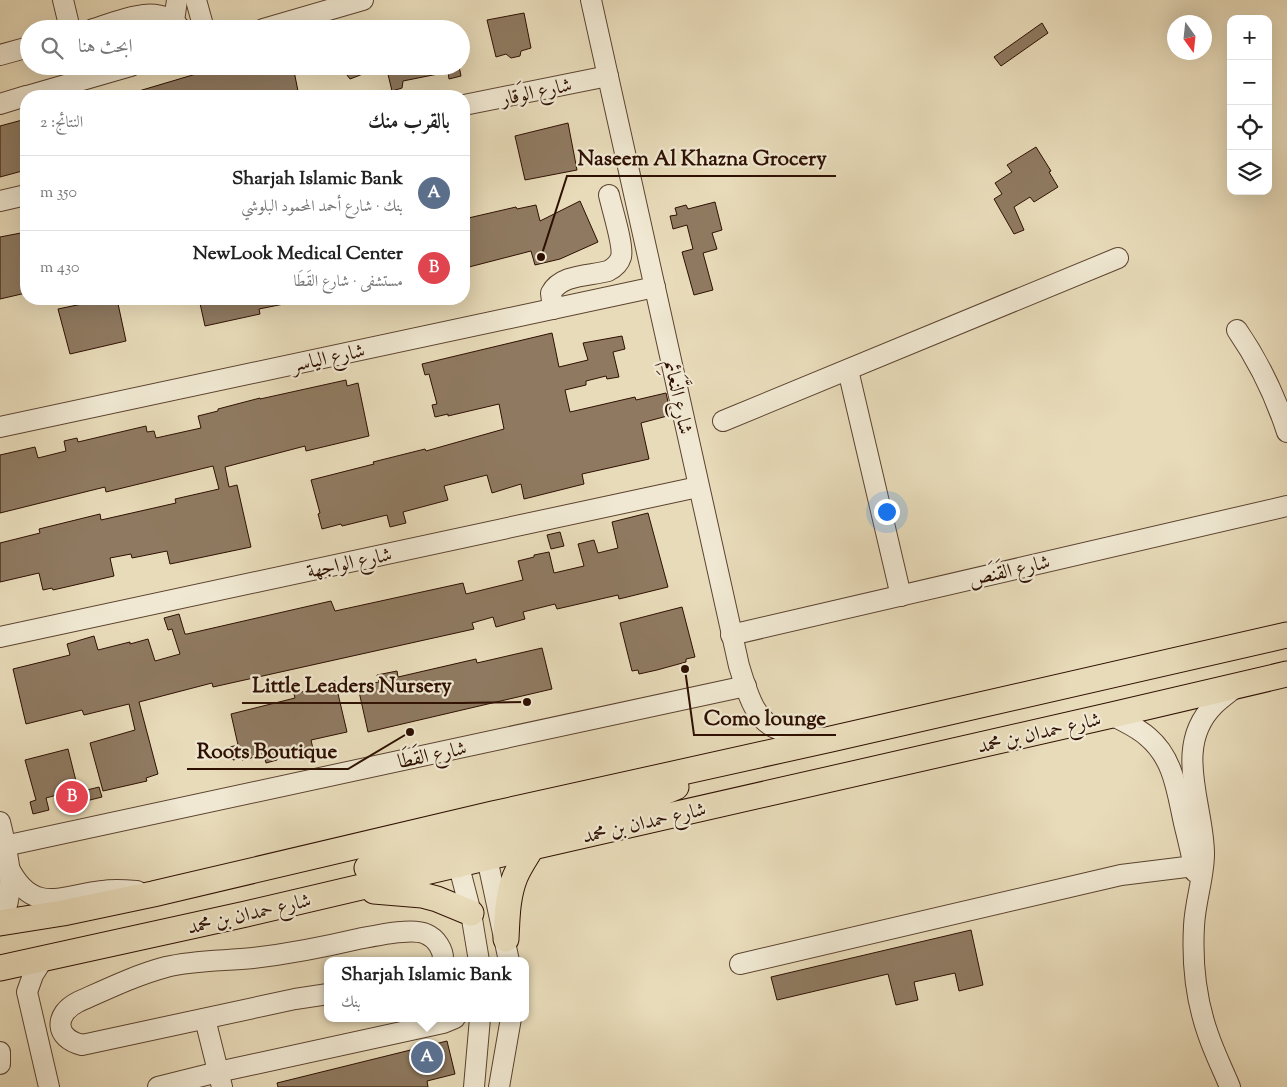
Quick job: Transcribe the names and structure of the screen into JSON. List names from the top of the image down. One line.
{"streets":{"main road":["شارع حمدان بن محمد"],"street":["شارع الوَقار","شارع الياسر","شارع النَّعَائِم","شارع الواجهة","شارع القَنَص","شارع القَطَا"]},"crossings":[["شارع الوَقار","شارع النَّعَائِم"],["شارع الياسر","شارع النَّعَائِم"],["شارع النَّعَائِم","شارع الواجهة"],["شارع النَّعَائِم","شارع القَنَص"],["شارع النَّعَائِم","شارع حمدان بن محمد"],["شارع النَّعَائِم","شارع القَطَا"]],"places":["Naseem Al Khazna Grocery","Como lounge","Little Leaders Nursery","Roots Boutique"],"north":"bottom","page":{"map_buttons":["+","−"],"search":"ابحث هنا","heading":["بالقرب منك","النتائج: 2"],"list":[{"mark":"A","name":"Sharjah Islamic Bank","note":"بنك · شارع أحمد المحمود البلوشي","value":"350 m"},{"mark":"B","name":"NewLook Medical Center","note":"مستشفى · شارع القَطَا","value":"430 m"}],"pins":["B","A"],"popup":["Sharjah Islamic Bank","بنك"]}}
